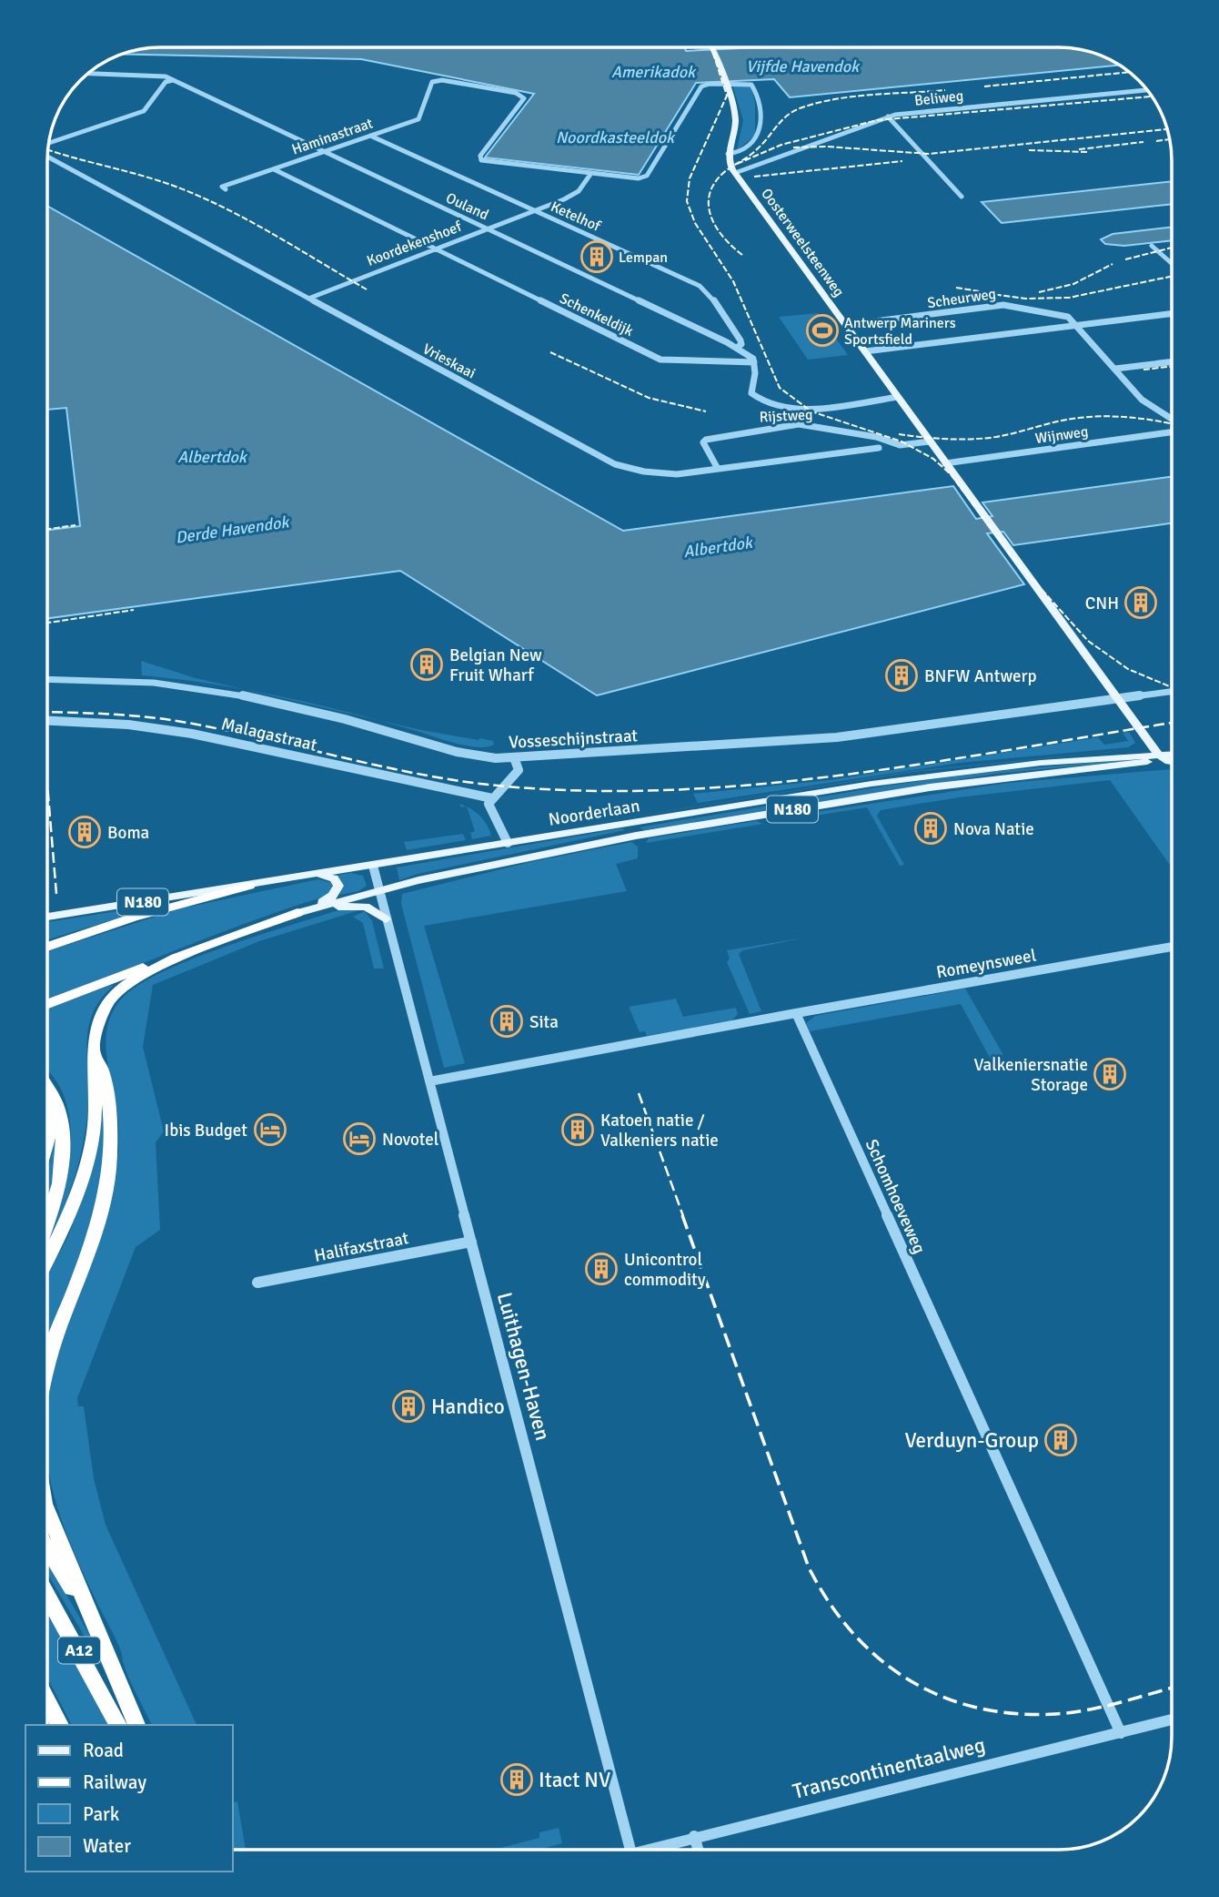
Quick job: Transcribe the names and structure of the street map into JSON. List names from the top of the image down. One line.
{"streets":{"highway":["N180","Noorderlaan","A12"],"main road":["Oosterweelsteenweg"],"street":["Beliweg","Haminastraat","Ouland","Ketelhof","Koordekenshoef","Scheurweg","Schenkeldijk","Vrieskaai","Rijstweg","Wijnweg","Malagastraat","Vosseschijnstraat","Romeynsweel","Schomhoeveweg","Halifaxstraat","Luithagen-Haven","Transcontinentaalweg"]},"crossings":[["Beliweg","Oosterweelsteenweg"],["Haminastraat","Ouland"],["Haminastraat","Ketelhof"],["Haminastraat","Koordekenshoef"],["Haminastraat","Schenkeldijk"],["Ouland","Ketelhof"],["Ouland","Koordekenshoef"],["Ouland","Schenkeldijk"],["Ketelhof","Koordekenshoef"],["Oosterweelsteenweg","Scheurweg"],["Oosterweelsteenweg","Rijstweg"],["Oosterweelsteenweg","Wijnweg"],["Koordekenshoef","Schenkeldijk"],["Koordekenshoef","Vrieskaai"],["Vrieskaai","Rijstweg"],["Noorderlaan","Luithagen-Haven"],["Romeynsweel","Schomhoeveweg"],["Schomhoeveweg","Transcontinentaalweg"],["Halifaxstraat","Luithagen-Haven"]],"water":["Vijfde Havendok","Amerikadok","Noordkasteeldok","Albertdok","Derde Havendok"],"places":{"building":["Lempan","CNH","Belgian New Fruit Wharf","BNFW Antwerp","Nova Natie","Boma","Sita","Valkeniersnatie Storage","Katoen natie / Valkeniers natie","Unicontrol commodity","Handico","Verduyn-Group","Itact NV"],"sports":["Antwerp Mariners Sportsfield"],"hotel":["Ibis Budget","Novotel"]},"legend":["Road","Railway","Park","Water"]}
